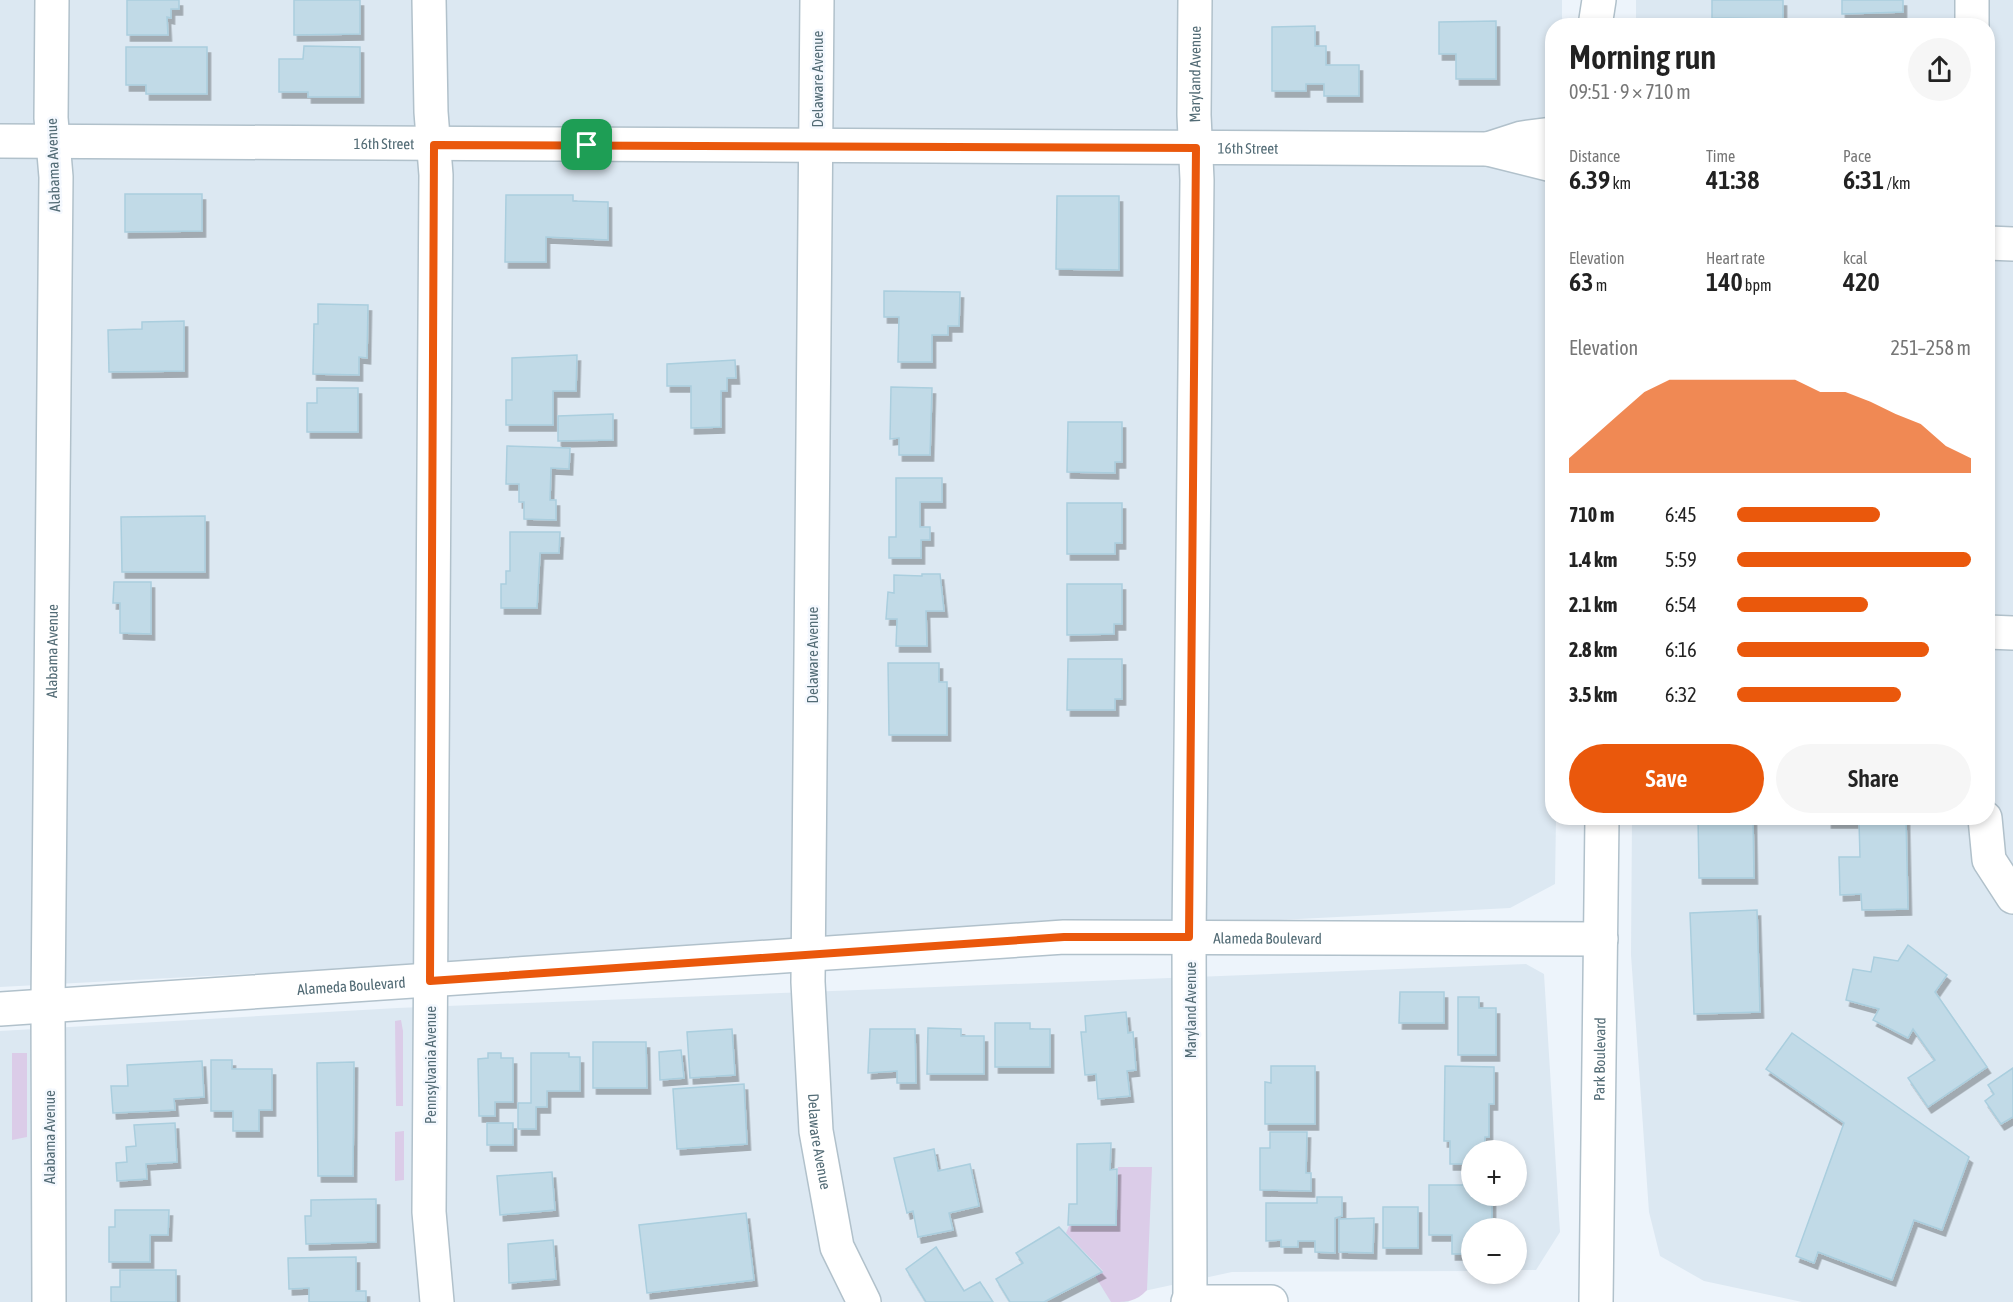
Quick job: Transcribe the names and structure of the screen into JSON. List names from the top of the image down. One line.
{"streets":{"street":["Maryland Avenue","Delaware Avenue","16th Street","Alabama Avenue","Alameda Boulevard","Park Boulevard","Pennsylvania Avenue"]},"crossings":[["Maryland Avenue","16th Street"],["Maryland Avenue","Alameda Boulevard"],["Delaware Avenue","16th Street"],["Delaware Avenue","Alameda Boulevard"],["16th Street","Alabama Avenue"],["16th Street","Pennsylvania Avenue"],["Alabama Avenue","Alameda Boulevard"],["Alameda Boulevard","Park Boulevard"],["Alameda Boulevard","Pennsylvania Avenue"]],"page":{"heading":["Morning run","09:51 · 9 × 710 m"],"stats":[["Distance","6.39 km"],["Time","41:38"],["Pace","6:31 /km"],["Elevation","63 m"],["Heart rate","140 bpm"],["kcal","420"]],"chart":["Elevation","251–258 m"],"list":[{"name":"710 m","note":"6:45"},{"name":"1.4 km","note":"5:59"},{"name":"2.1 km","note":"6:54"},{"name":"2.8 km","note":"6:16"},{"name":"3.5 km","note":"6:32"}],"buttons":["Save","Share"],"map_buttons":["+","−"]}}
